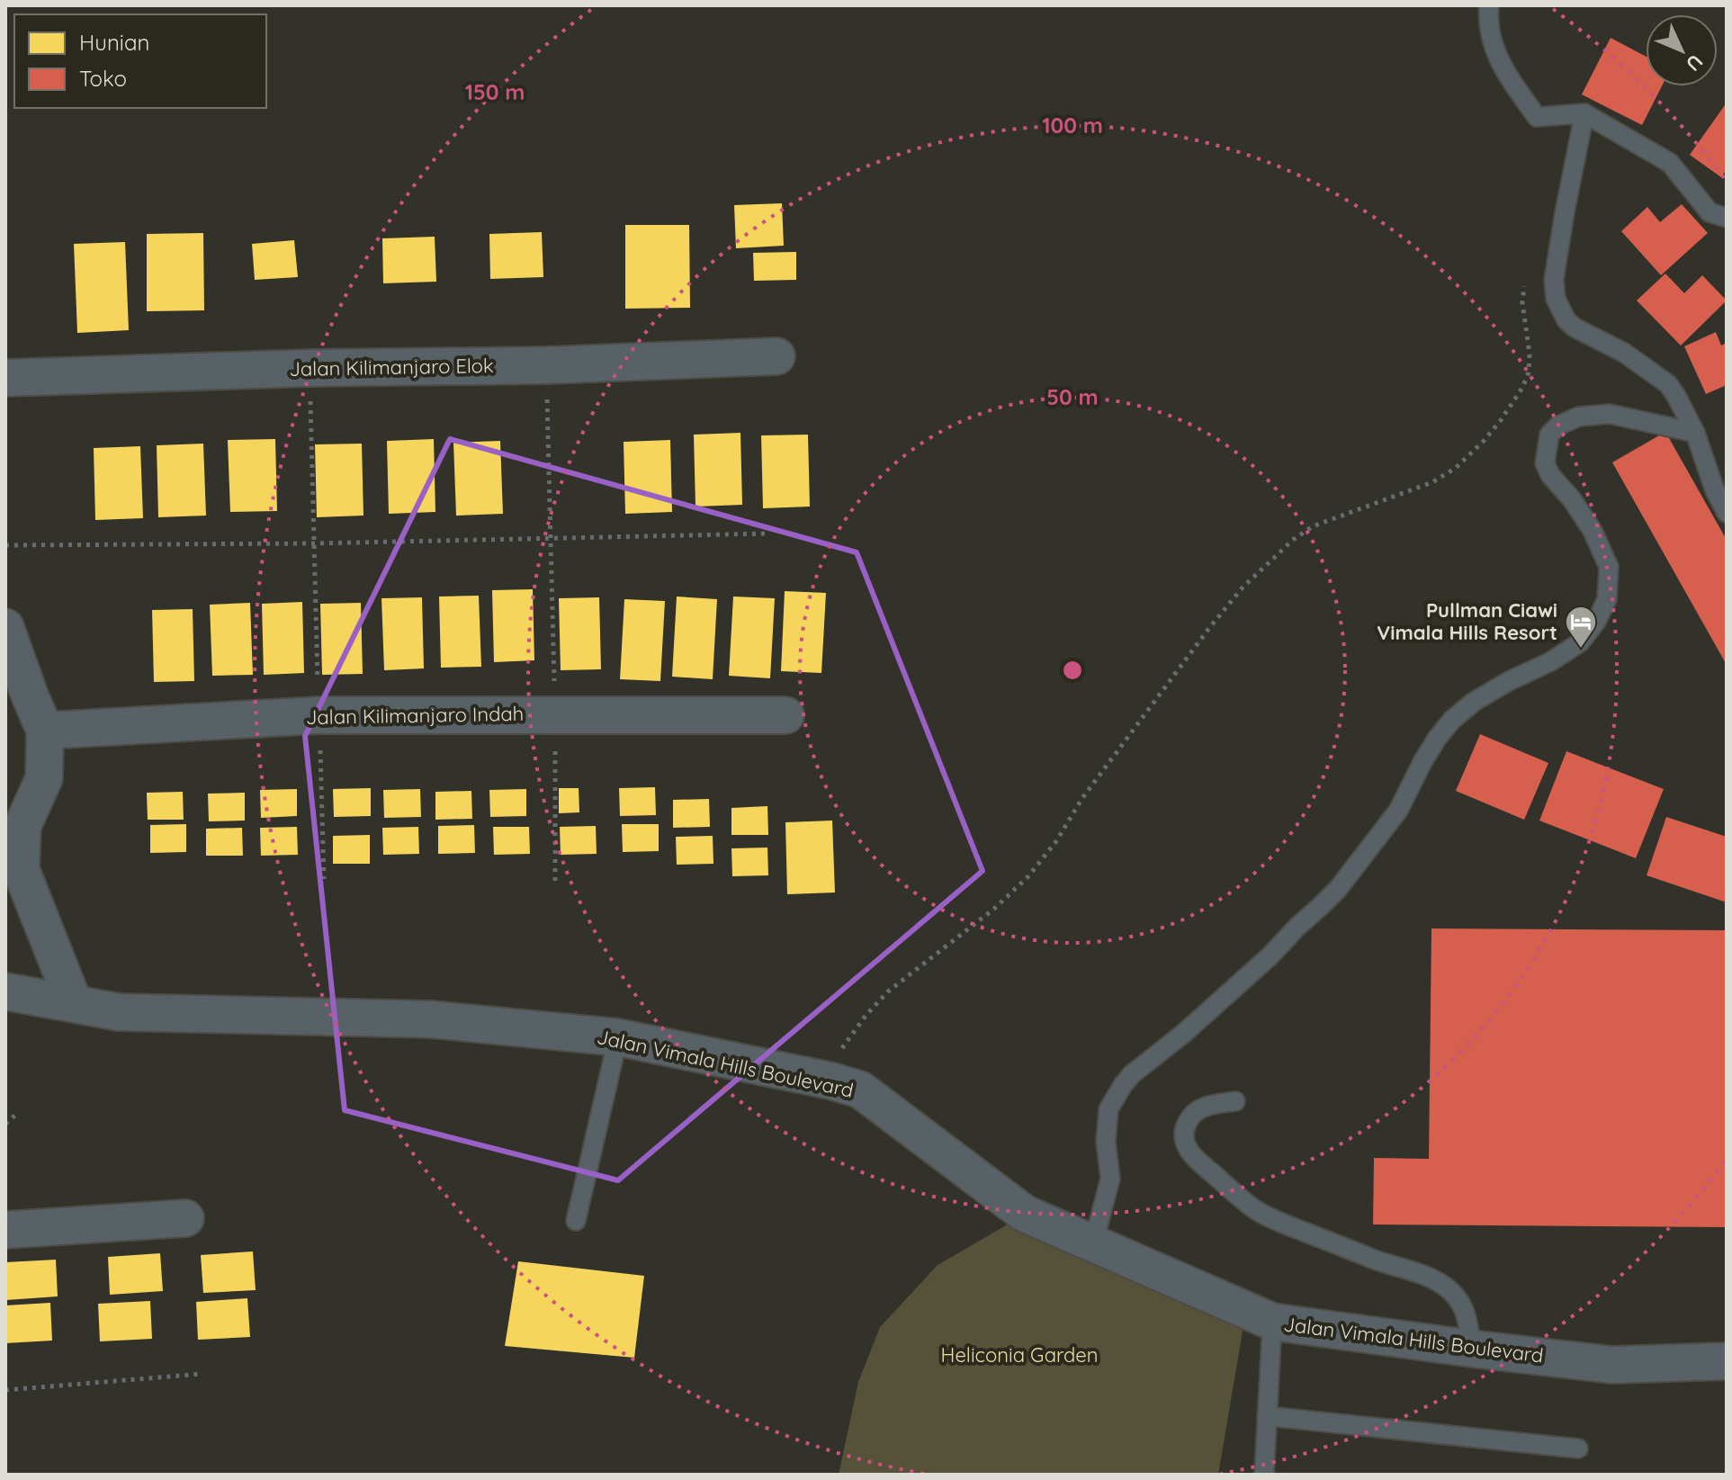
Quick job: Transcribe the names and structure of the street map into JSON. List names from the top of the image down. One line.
{"streets":{"street":["Jalan Kilimanjaro Elok","Jalan Kilimanjaro Indah","Jalan Vimala Hills Boulevard"]},"parks":["Heliconia Garden"],"places":{"hotel":["Pullman Ciawi Vimala Hills Resort"]},"legend":["Hunian","Toko"],"north":"bottom right","rings":["150 m","100 m","50 m"]}
